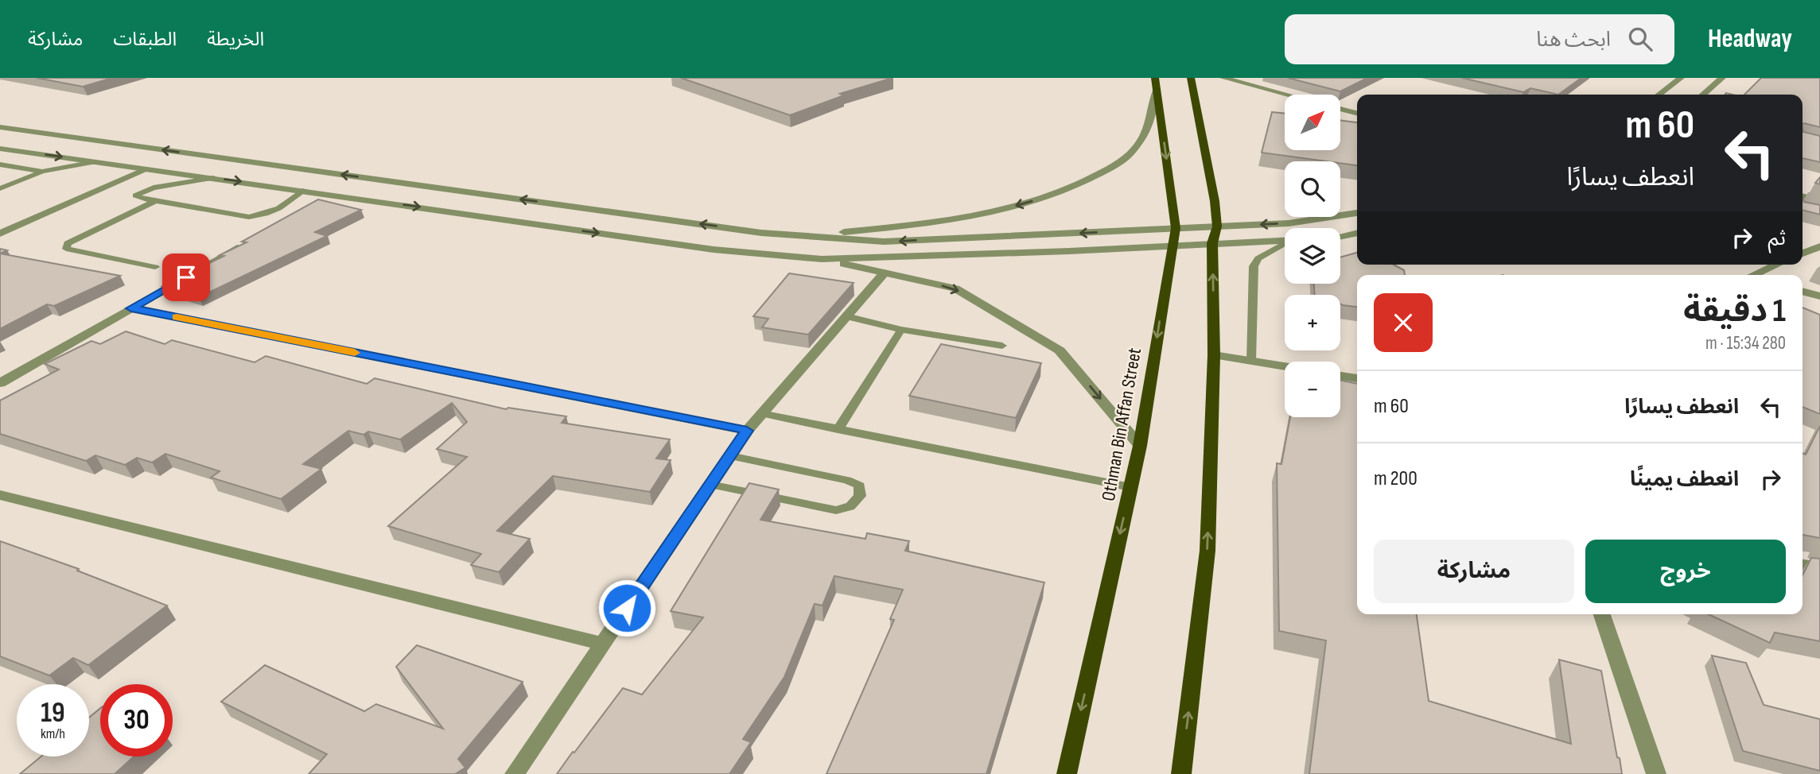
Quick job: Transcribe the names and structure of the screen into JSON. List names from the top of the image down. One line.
{"streets":{"main road":["Othman Bin Affan Street"]},"north":"top right","page":{"header":"Headway","search":"ابحث هنا","nav":["الخريطة","الطبقات","مشاركة"],"map_buttons":["+","−"],"turn":["60 m","انعطف يسارًا"],"then":"ثم","heading":["1 دقيقة","280 m · 15:34"],"list":[{"name":"انعطف يسارًا","value":"60 m"},{"name":"انعطف يمينًا","value":"200 m"}],"buttons":["خروج","مشاركة"],"speed":"19 km/h","limit":"30"}}
